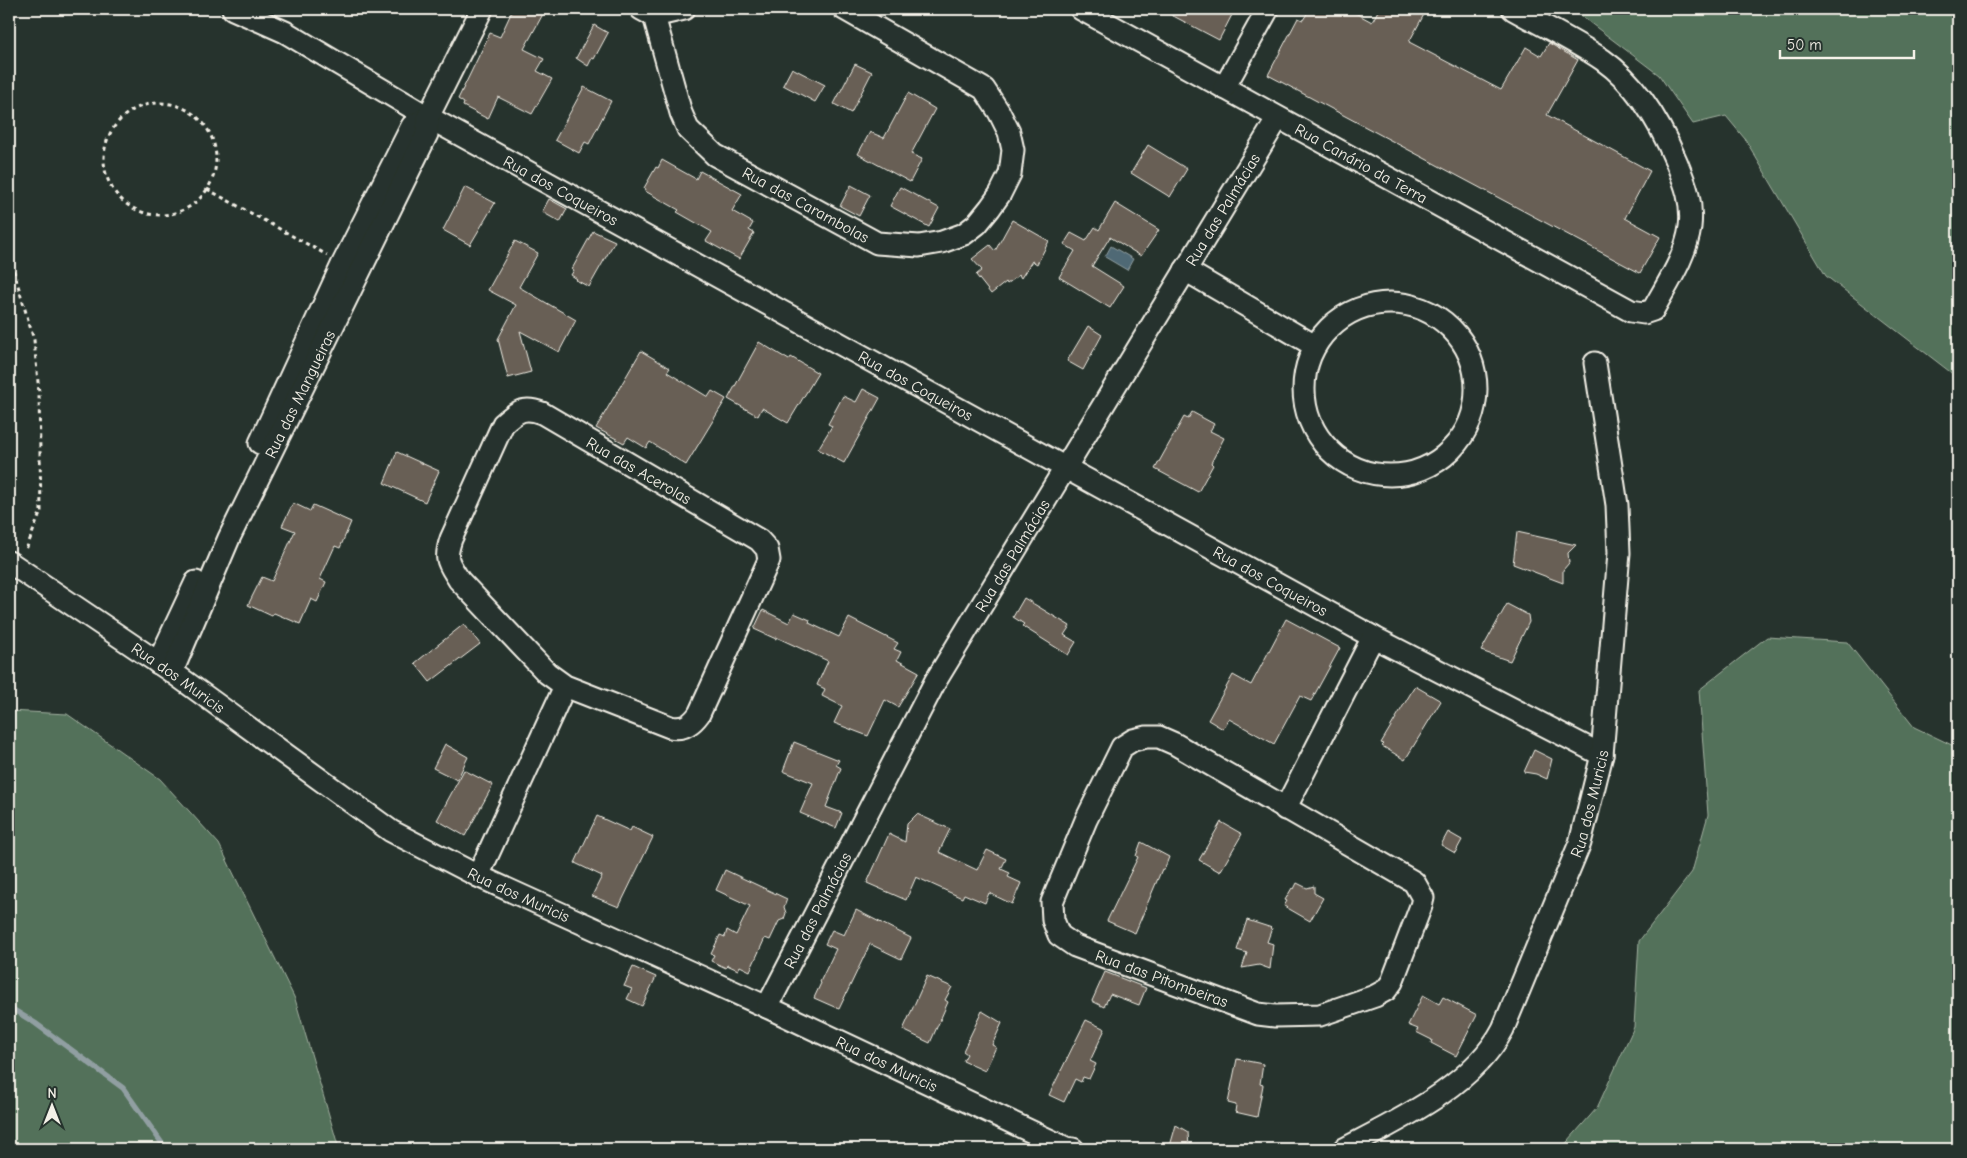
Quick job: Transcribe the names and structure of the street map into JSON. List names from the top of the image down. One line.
{"streets":{"street":["Rua Canário da Terra","Rua dos Coqueiros","Rua das Carambolas","Rua das Palmácias","Rua das Mangueiras","Rua das Acerolas","Rua dos Muricis","Rua das Pitombeiras"]},"crossings":[["Rua Canário da Terra","Rua das Palmácias"],["Rua dos Coqueiros","Rua das Palmácias"],["Rua dos Coqueiros","Rua das Mangueiras"],["Rua dos Coqueiros","Rua dos Muricis"],["Rua das Palmácias","Rua dos Muricis"],["Rua das Mangueiras","Rua dos Muricis"]],"scale_bar":"50 m","north":"top"}
